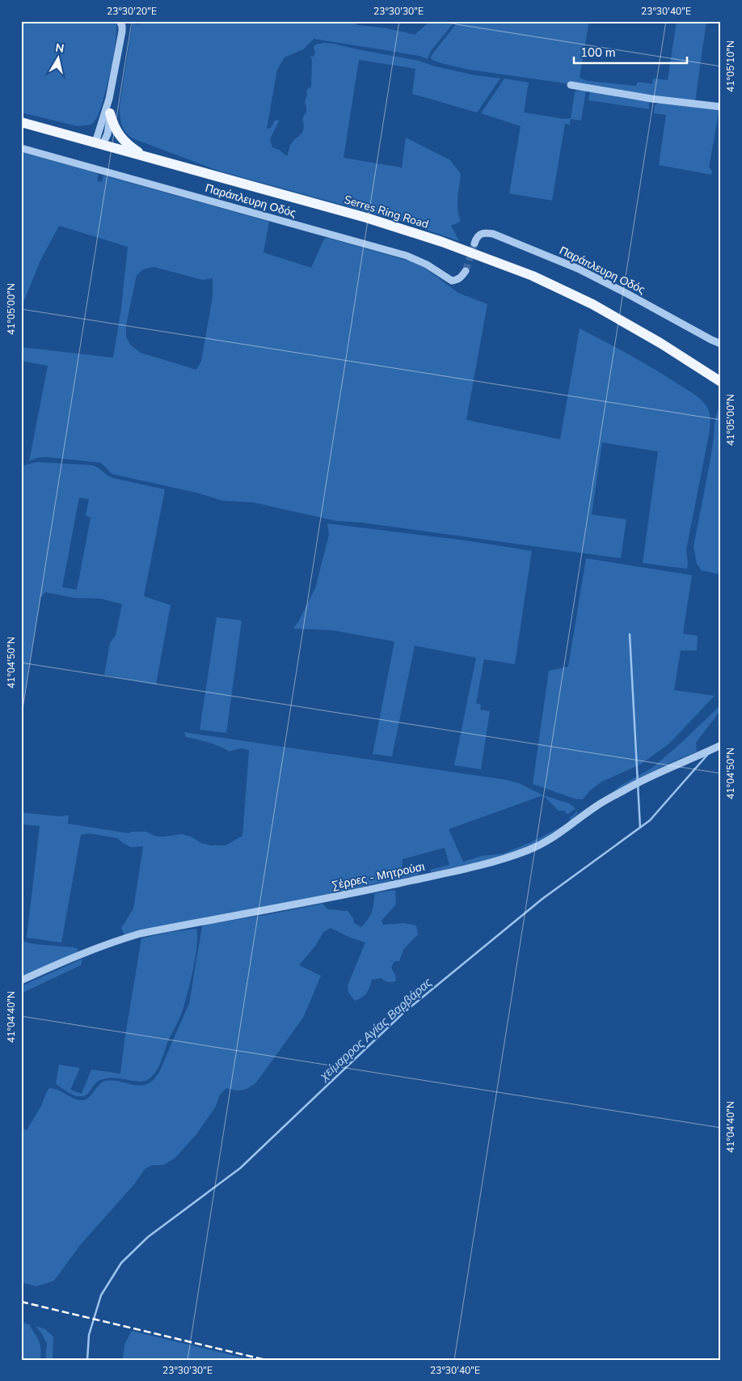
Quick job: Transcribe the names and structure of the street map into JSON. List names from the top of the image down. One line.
{"streets":{"main road":["Serres Ring Road"],"street":["Παράπλευρη Οδός","Σέρρες - Μητρούσι"]},"water":["χείμαρρος Αγίας Βαρβάρας"],"scale_bar":"100 m","north":"top","coordinates":["23°30'20\"E","23°30'30\"E","23°30'40\"E","41°05'10\"N","41°05'00\"N","41°04'50\"N","41°04'40\"N"]}
